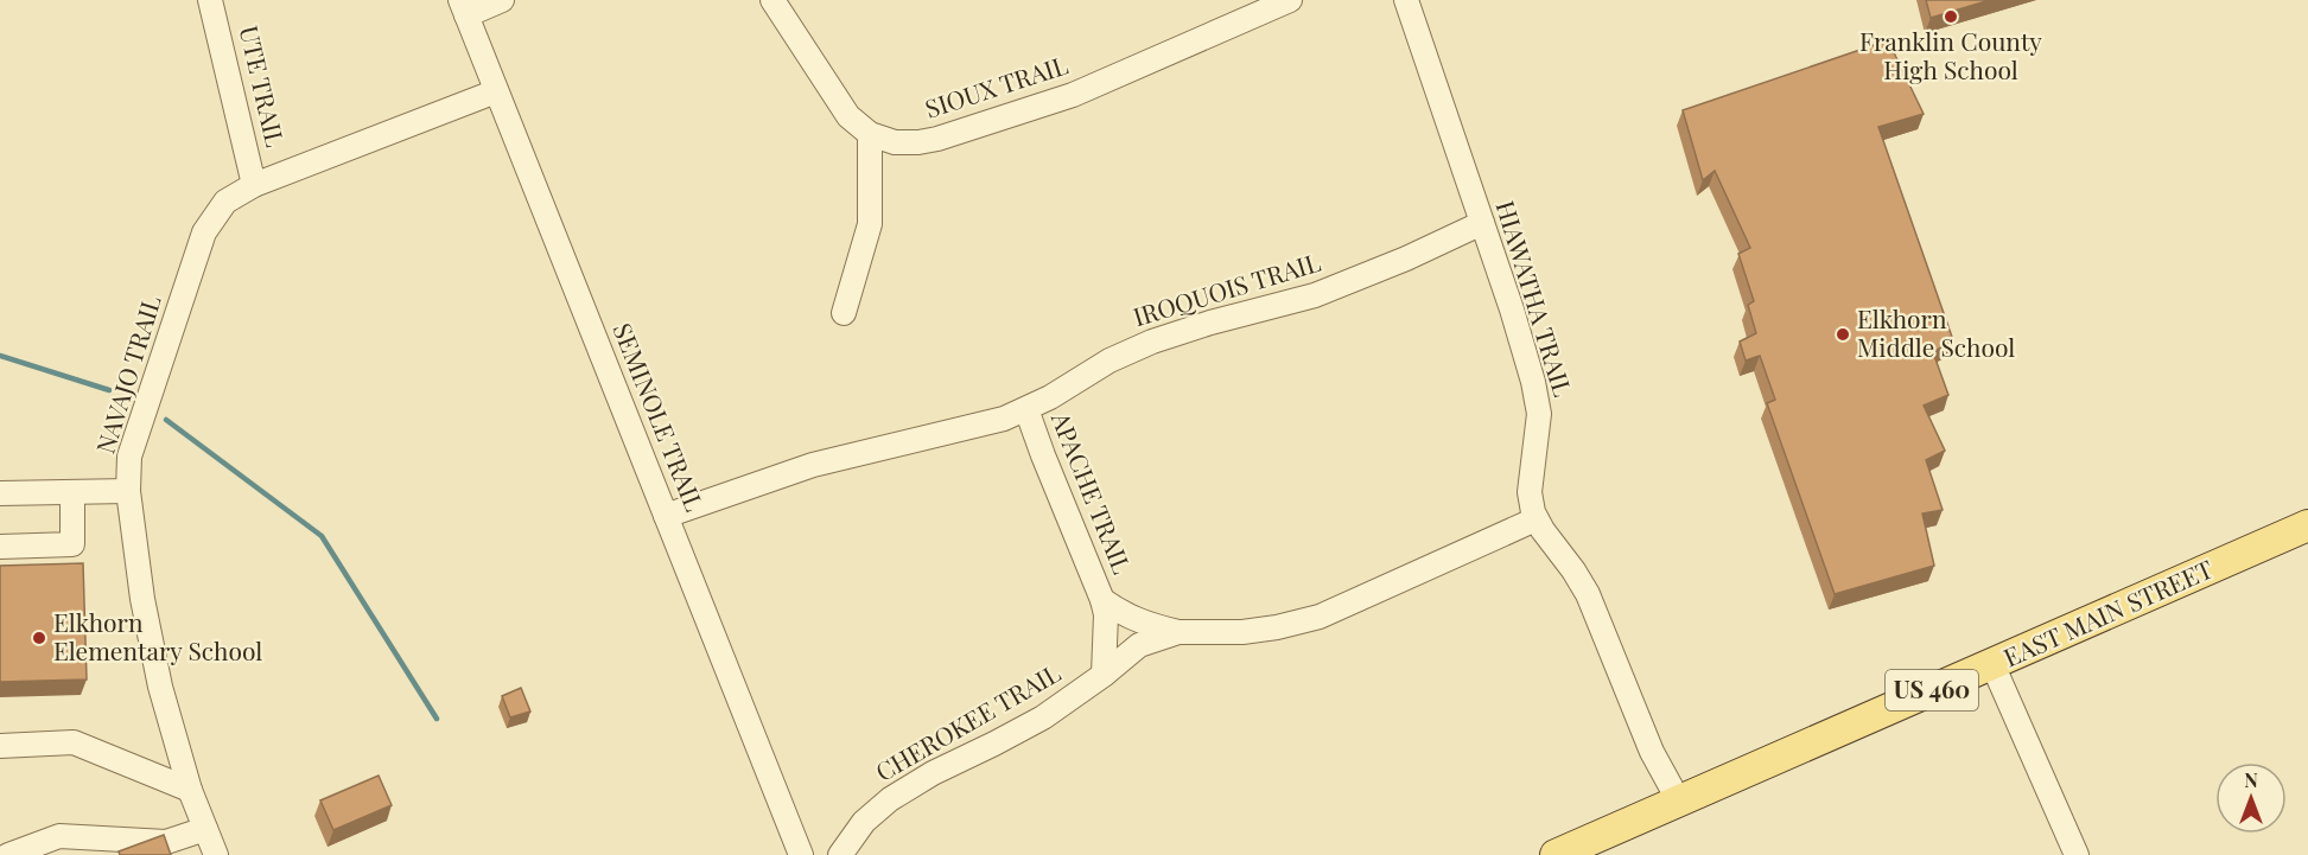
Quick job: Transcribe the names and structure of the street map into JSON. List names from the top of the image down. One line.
{"streets":{"main road":["EAST MAIN STREET","US 460"],"street":["UTE TRAIL","SIOUX TRAIL","IROQUOIS TRAIL","HIAWATHA TRAIL","NAVAJO TRAIL","SEMINOLE TRAIL","APACHE TRAIL","CHEROKEE TRAIL"]},"crossings":[["UTE TRAIL","NAVAJO TRAIL"],["IROQUOIS TRAIL","HIAWATHA TRAIL"],["IROQUOIS TRAIL","SEMINOLE TRAIL"],["IROQUOIS TRAIL","APACHE TRAIL"],["HIAWATHA TRAIL","EAST MAIN STREET"],["HIAWATHA TRAIL","CHEROKEE TRAIL"],["NAVAJO TRAIL","SEMINOLE TRAIL"],["APACHE TRAIL","CHEROKEE TRAIL"]],"places":["Franklin County High School","Elkhorn Middle School","Elkhorn Elementary School"],"north":"top"}
